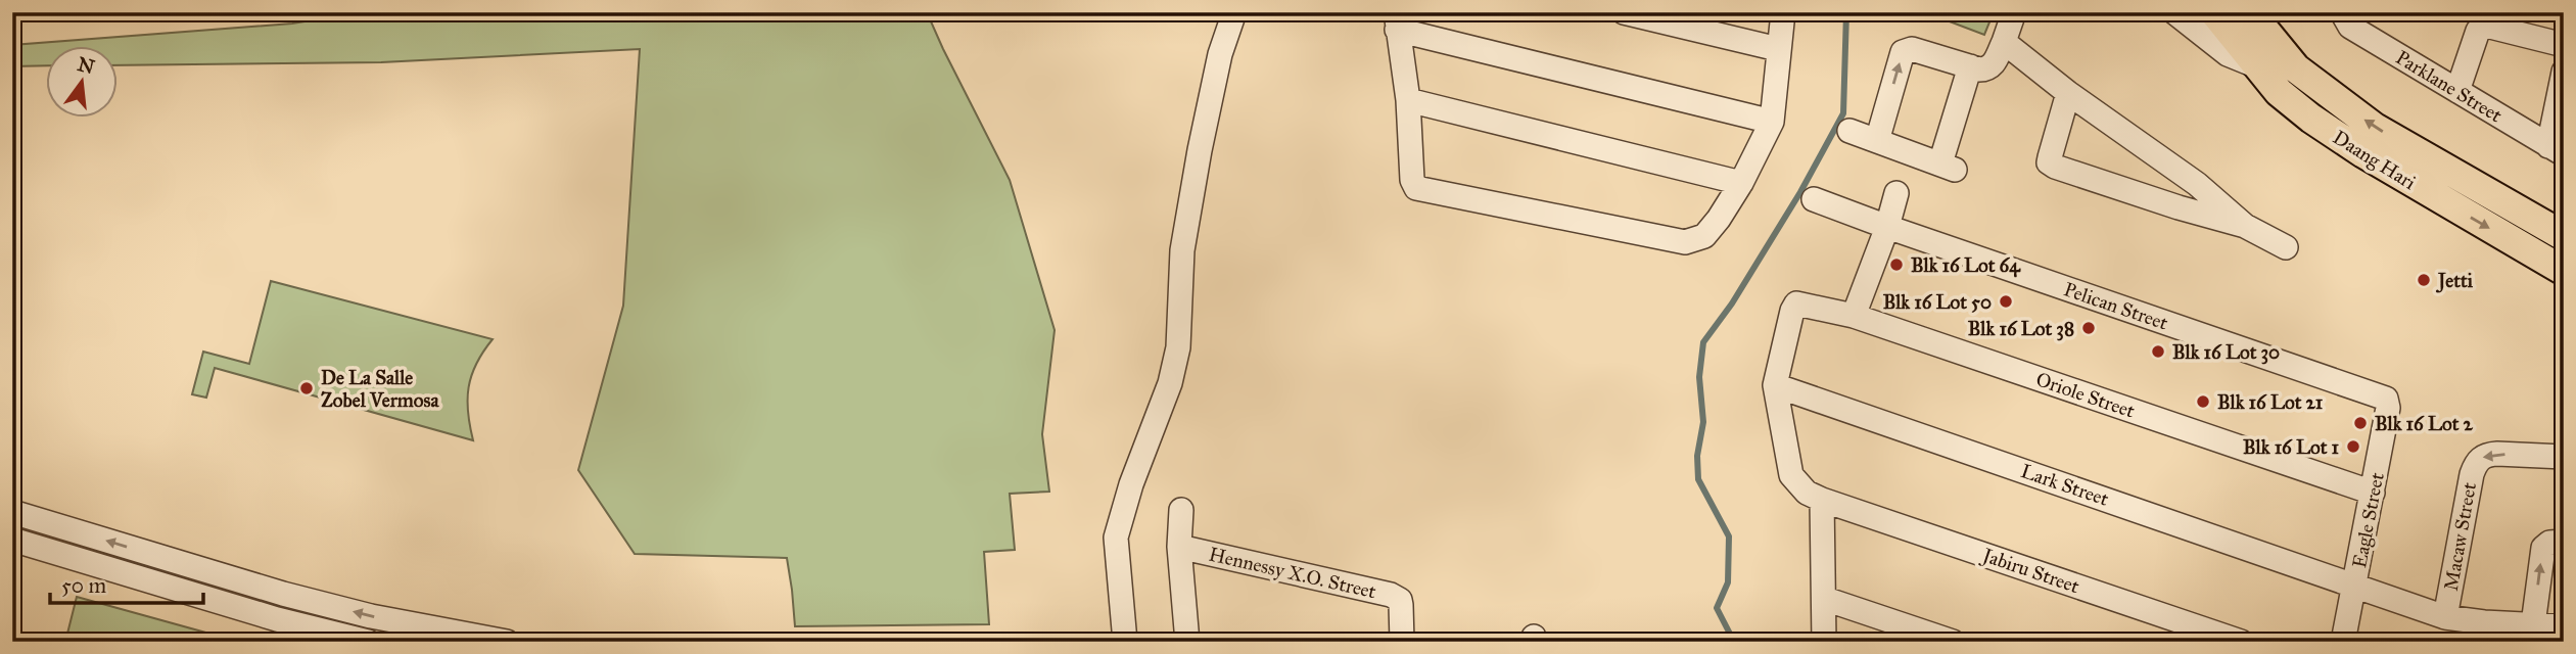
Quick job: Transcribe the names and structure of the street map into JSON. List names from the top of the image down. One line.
{"streets":{"main road":["Daang Hari"],"street":["Parklane Street","Pelican Street","Oriole Street","Lark Street","Eagle Street","Macaw Street","Jabiru Street","Hennessy X.O. Street"]},"crossings":[["Pelican Street","Eagle Street"],["Oriole Street","Lark Street"],["Oriole Street","Eagle Street"],["Oriole Street","Jabiru Street"],["Lark Street","Eagle Street"],["Lark Street","Macaw Street"],["Lark Street","Jabiru Street"]],"one_way":["Macaw Street"],"places":["Blk 16 Lot 64","Jetti","Blk 16 Lot 50","Blk 16 Lot 38","Blk 16 Lot 30","De La Salle Zobel Vermosa","Blk 16 Lot 21","Blk 16 Lot 2","Blk 16 Lot 1"],"scale_bar":"50 m","north":"top"}
